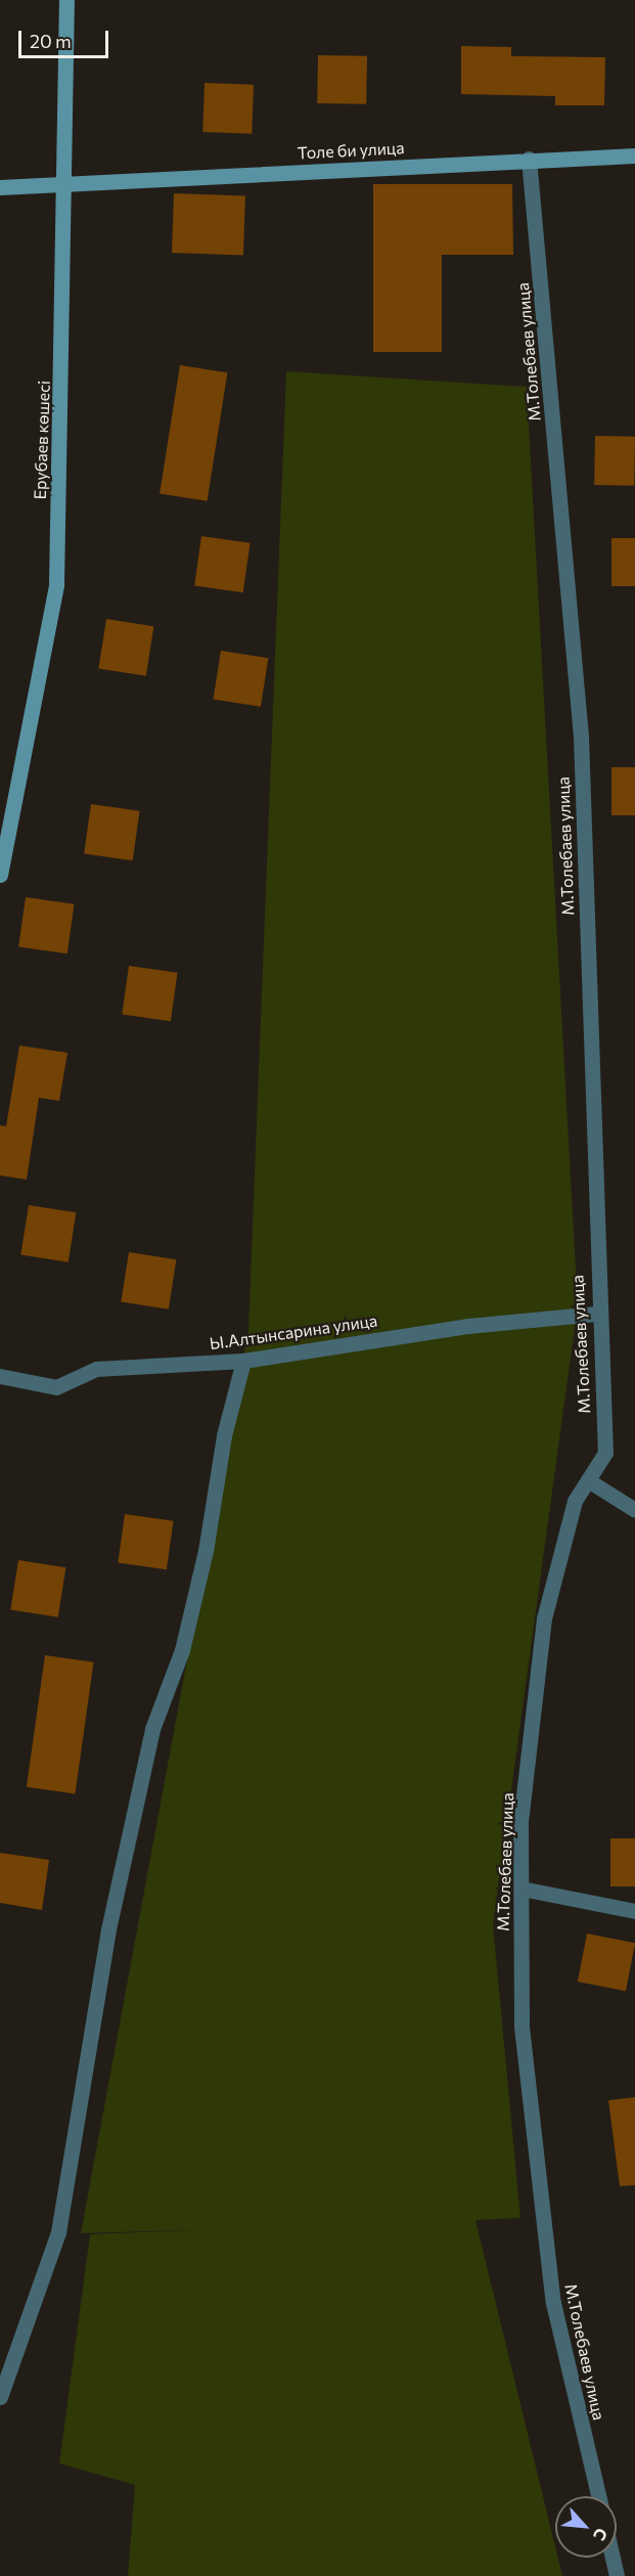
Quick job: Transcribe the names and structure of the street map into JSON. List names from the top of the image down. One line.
{"streets":{"main road":["Толе би улица","Ерубаев көшесі"],"street":["М.Толебаев улица","Ы.Алтынсарина улица"]},"crossings":[["Толе би улица","М.Толебаев улица"],["Толе би улица","Ерубаев көшесі"],["М.Толебаев улица","Ы.Алтынсарина улица"]],"scale_bar":"20 m","north":"bottom right"}
